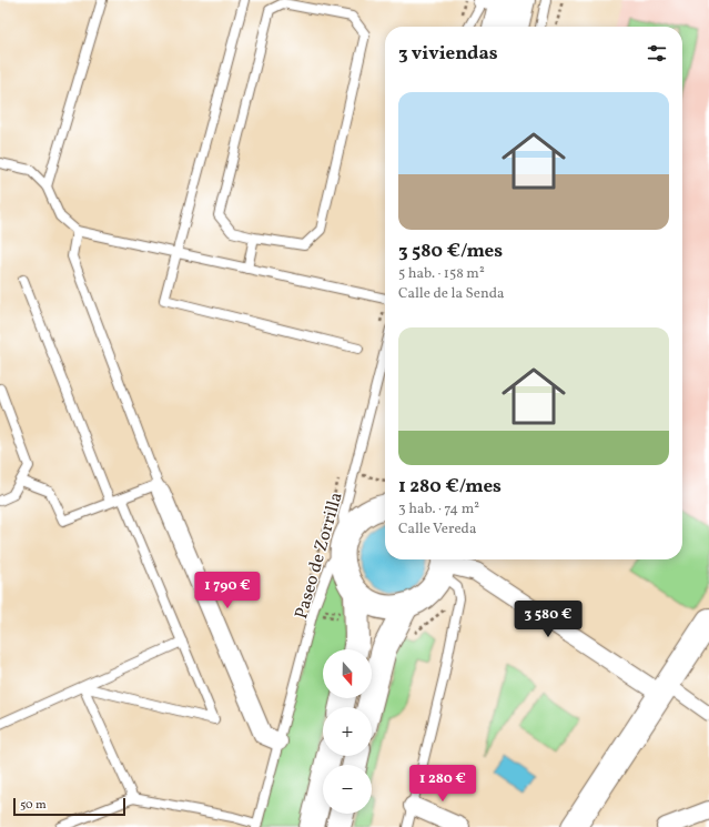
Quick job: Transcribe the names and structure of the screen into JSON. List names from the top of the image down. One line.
{"streets":{"main road":["Paseo de Zorrilla"]},"scale_bar":"50 m","north":"bottom","page":{"heading":"3 viviendas","list":[{"name":"3 580 €/mes","note":"5 hab. · 158 m² · Calle de la Senda"},{"name":"1 280 €/mes","note":"3 hab. · 74 m² · Calle Vereda"}],"price":["1 790 €","3 580 €","1 280 €"],"map_buttons":["+","−"],"scale":"50 m"}}
